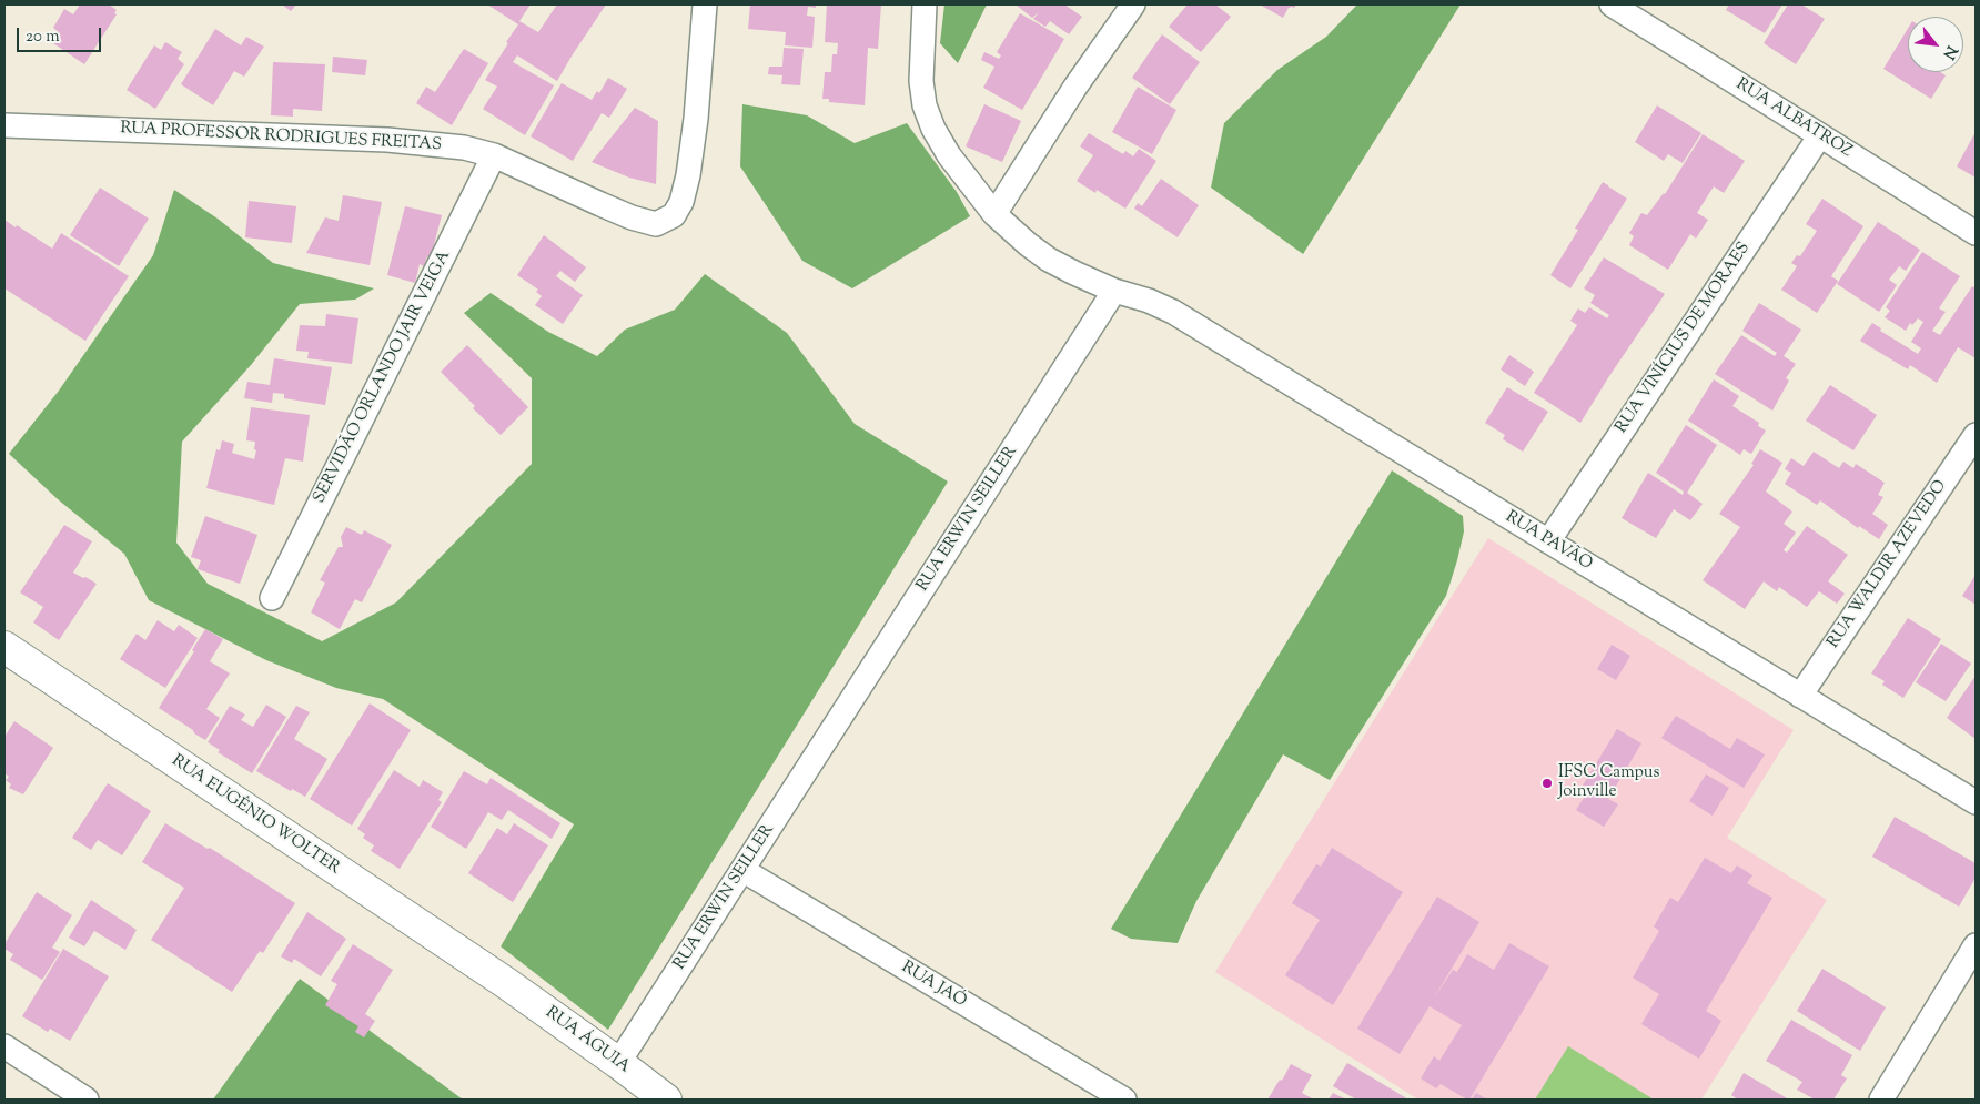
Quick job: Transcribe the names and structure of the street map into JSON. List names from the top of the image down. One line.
{"streets":{"street":["RUA ALBATROZ","RUA PROFESSOR RODRIGUES FREITAS","RUA VINÍCIUS DE MORAES","SERVIDÃO ORLANDO JAIR VEIGA","RUA ERWIN SEILLER","RUA PAVÃO","RUA WALDIR AZEVEDO","RUA EUGÊNIO WOLTER","RUA JAÓ","RUA ÁGUIA"]},"crossings":[["RUA ALBATROZ","RUA VINÍCIUS DE MORAES"],["RUA PROFESSOR RODRIGUES FREITAS","SERVIDÃO ORLANDO JAIR VEIGA"],["RUA VINÍCIUS DE MORAES","RUA PAVÃO"],["RUA ERWIN SEILLER","RUA PAVÃO"],["RUA ERWIN SEILLER","RUA JAÓ"],["RUA ERWIN SEILLER","RUA ÁGUIA"],["RUA PAVÃO","RUA WALDIR AZEVEDO"],["RUA EUGÊNIO WOLTER","RUA ÁGUIA"]],"places":["IFSC Campus Joinville"],"scale_bar":"20 m","north":"bottom right"}
